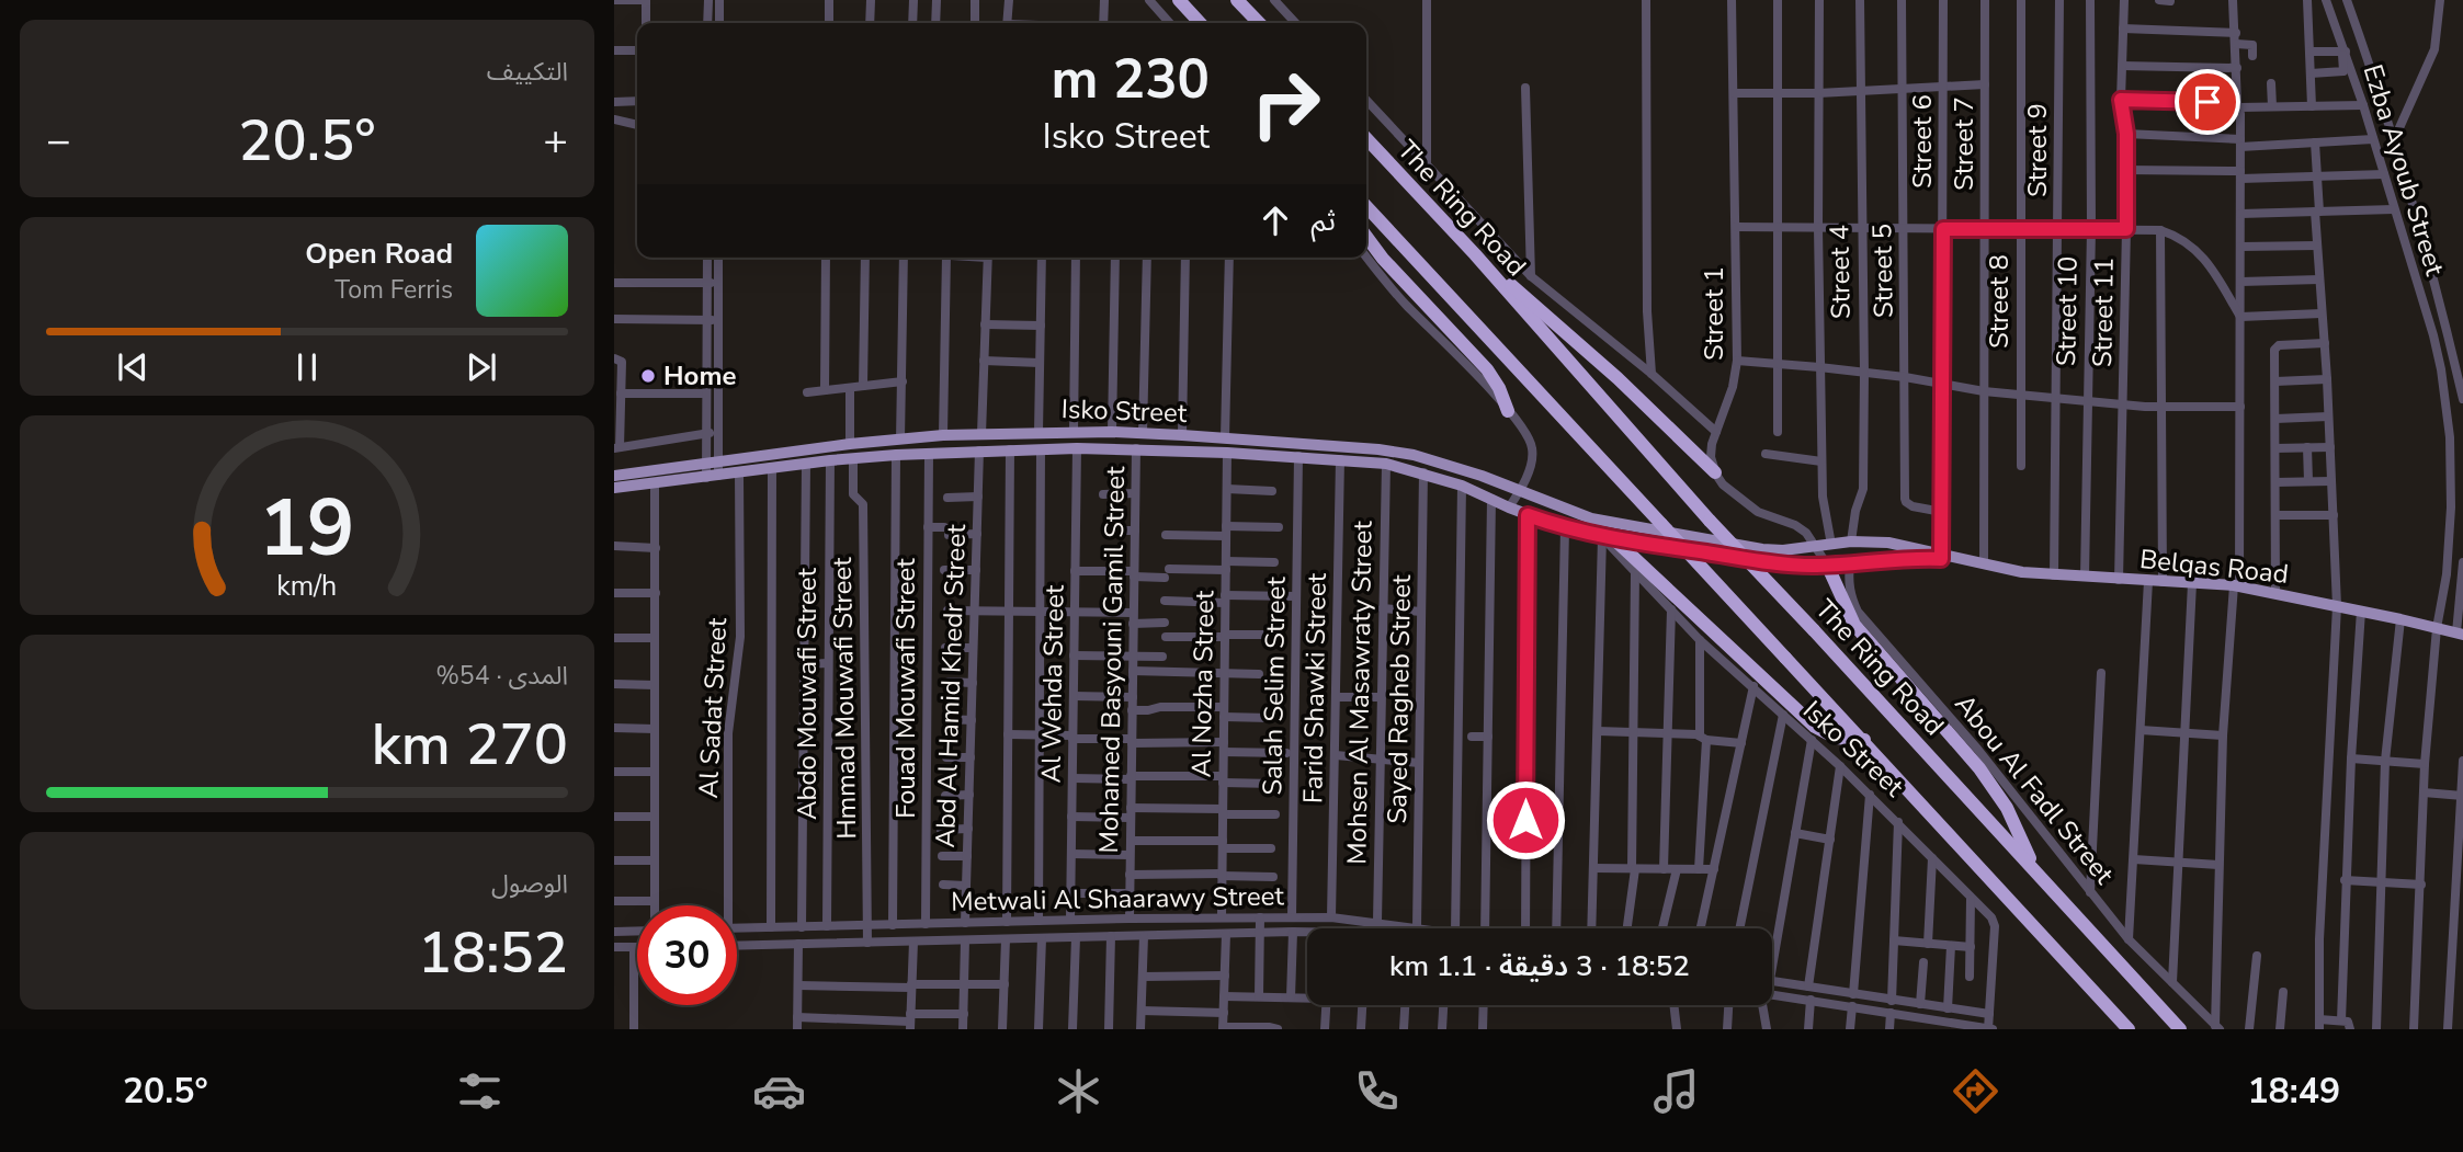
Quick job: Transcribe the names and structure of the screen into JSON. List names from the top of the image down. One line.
{"streets":{"highway":["The Ring Road"],"main road":["Isko Street","Belqas Road"],"street":["Street 6","Street 7","Street 9","Ezba Ayoub Street","Street 5","Street 4","Street 8","Street 10","Street 11","Street 1","Mohamed Basyouni Gamil Street","Al Wehda Street","Al Nozha Street","Abd Al Hamid Khedr Street","Salah Selim Street","Fouad Mouwafi Street","Farid Shawki Street","Mohsen Al Masawraty Street","Abdo Mouwafi Street","Hmmad Mouwafi Street","Sayed Ragheb Street","Al Sadat Street","Abou Al Fadl Street","Metwali Al Shaarawy Street"]},"crossings":[["Street 6","Street 5"],["Street 6","Isko Street"],["Street 6","Belqas Road"],["Street 7","Belqas Road"],["Street 9","Belqas Road"],["Ezba Ayoub Street","Belqas Road"],["Street 4","Isko Street"],["Street 10","Belqas Road"],["Street 11","Belqas Road"],["Isko Street","Belqas Road"],["Isko Street","Mohamed Basyouni Gamil Street"],["Isko Street","Al Wehda Street"],["Isko Street","Al Nozha Street"],["Isko Street","Abd Al Hamid Khedr Street"],["Isko Street","Salah Selim Street"],["Isko Street","Fouad Mouwafi Street"],["Isko Street","Farid Shawki Street"],["Isko Street","Mohsen Al Masawraty Street"],["Isko Street","Abdo Mouwafi Street"],["Isko Street","Hmmad Mouwafi Street"],["Isko Street","Sayed Ragheb Street"],["Isko Street","Al Sadat Street"],["Mohamed Basyouni Gamil Street","Metwali Al Shaarawy Street"],["Al Wehda Street","Metwali Al Shaarawy Street"],["Al Nozha Street","Metwali Al Shaarawy Street"],["Abd Al Hamid Khedr Street","Metwali Al Shaarawy Street"],["Salah Selim Street","Metwali Al Shaarawy Street"],["Fouad Mouwafi Street","Metwali Al Shaarawy Street"],["Farid Shawki Street","Metwali Al Shaarawy Street"],["Mohsen Al Masawraty Street","Metwali Al Shaarawy Street"],["Abdo Mouwafi Street","Metwali Al Shaarawy Street"],["Hmmad Mouwafi Street","Metwali Al Shaarawy Street"],["Sayed Ragheb Street","Metwali Al Shaarawy Street"]],"places":["Home"],"page":{"tile":["التكييف",["المدى · 54%","270 km"],["الوصول","18:52"]],"turn":["230 m","Isko Street"],"heat":["−","20.5°","+"],"then":"ثم","song":["Open Road","Tom Ferris"],"limit":"30","trip":"18:52 · 3 دقيقة · 1.1 km","tabs":["18:49","20.5°"],"gauge":["19","km/h"]}}
